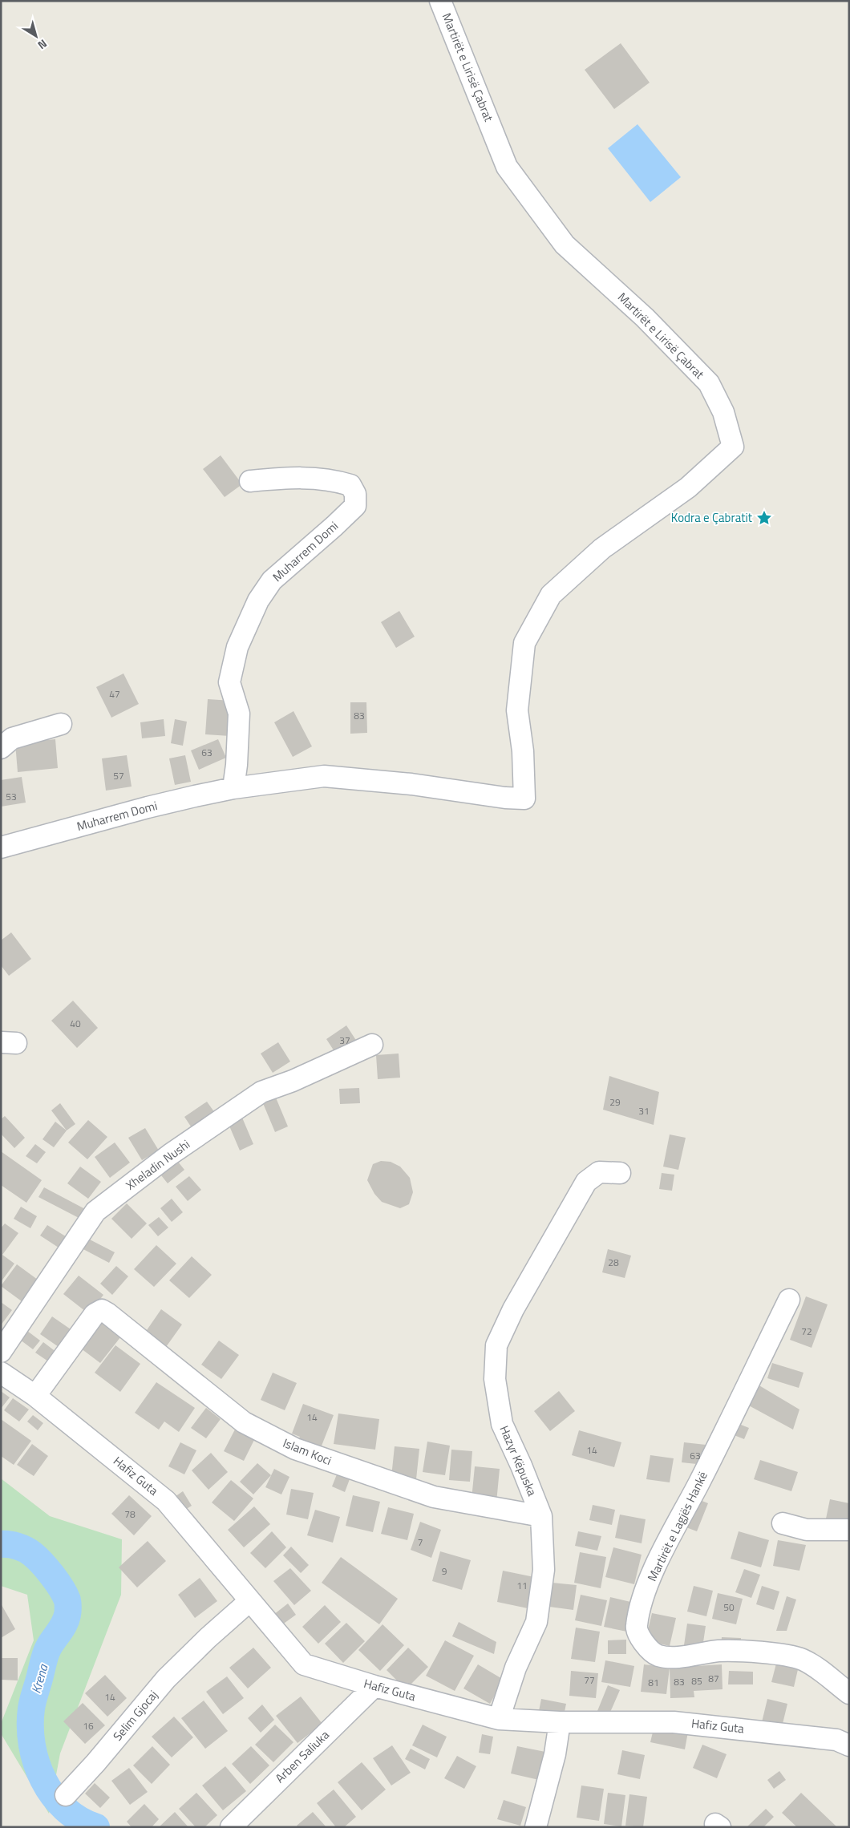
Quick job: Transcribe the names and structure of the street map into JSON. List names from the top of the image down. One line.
{"streets":{"street":["Martirët e Lirisë Çabrat","Muharrem Domi","Xheladin Nushi","Islam Koci","Hazyr Këpuska","Hafiz Guta","Martirët e Lagjës Hankë","Selim Gjocaj","Arben Saliuka"]},"crossings":[["Martirët e Lirisë Çabrat","Muharrem Domi"],["Islam Koci","Hazyr Këpuska"],["Islam Koci","Hafiz Guta"],["Hazyr Këpuska","Hafiz Guta"],["Hafiz Guta","Selim Gjocaj"],["Hafiz Guta","Arben Saliuka"]],"water":["Krena"],"places":{"place":["Kodra e Çabratit"]},"house_numbers":["47","83","63","57","53","40","37","29","31","28","72","14","14","63","78","7","9","11","50","87","77","85","83","81","14","16"],"north":"bottom right"}
